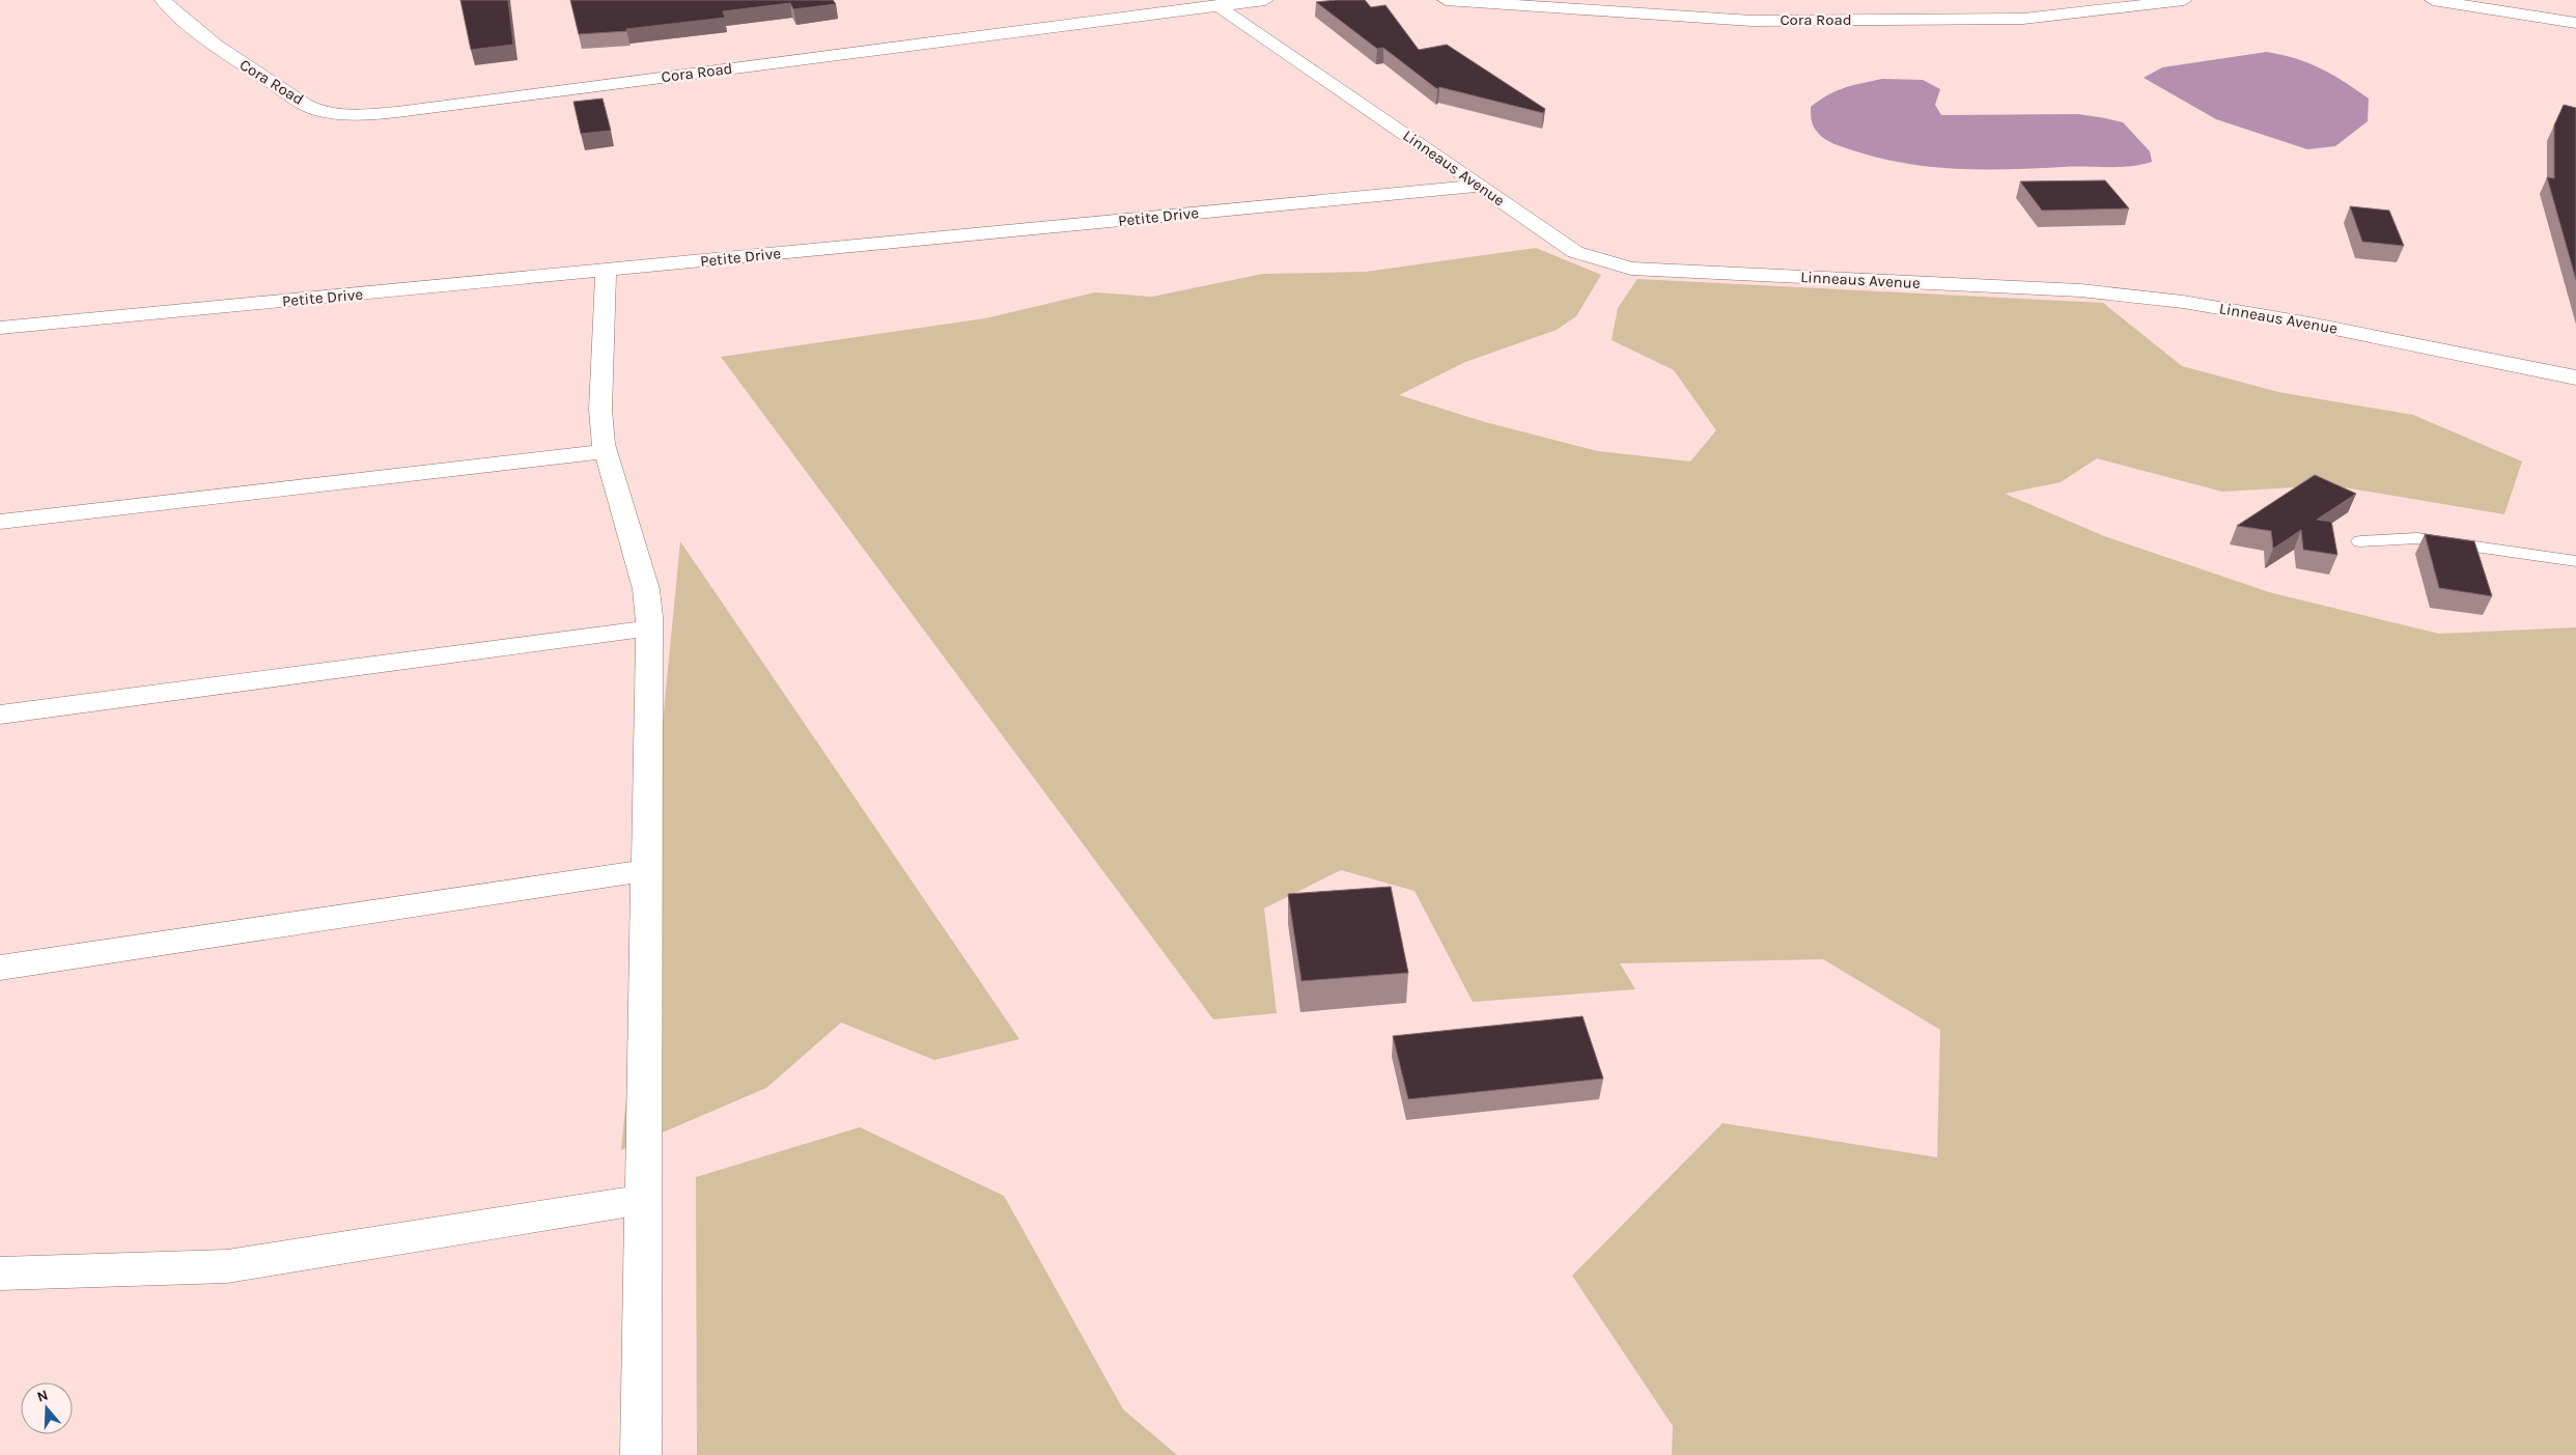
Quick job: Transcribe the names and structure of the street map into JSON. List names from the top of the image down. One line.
{"streets":{"street":["Cora Road","Linneaus Avenue","Petite Drive"]},"crossings":[["Cora Road","Linneaus Avenue"],["Linneaus Avenue","Petite Drive"]],"north":"top"}
